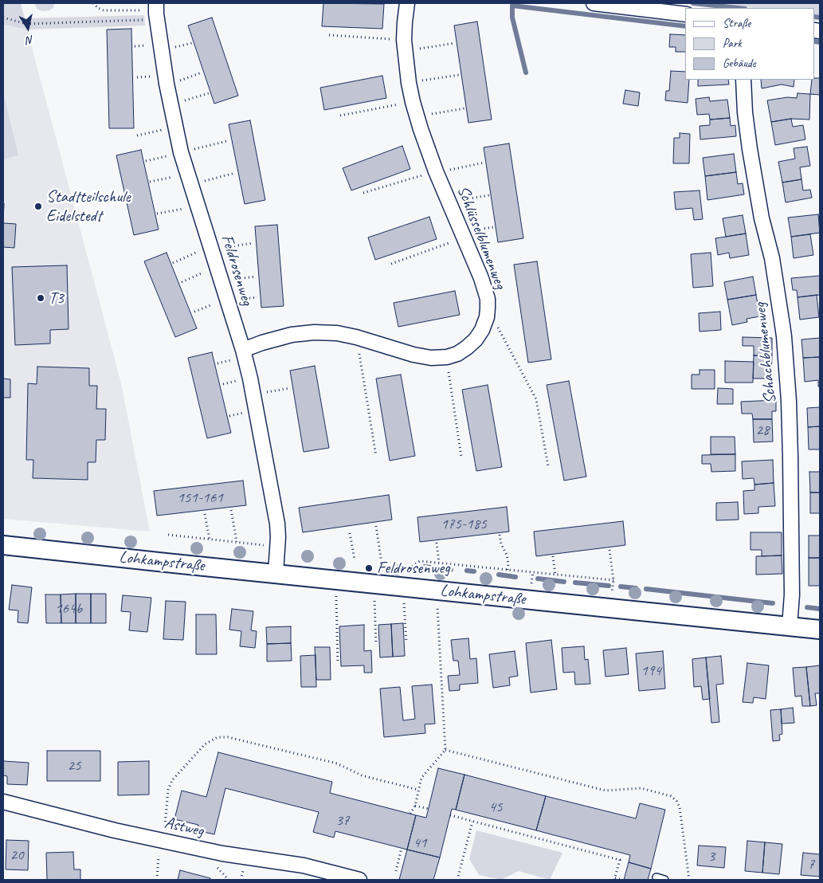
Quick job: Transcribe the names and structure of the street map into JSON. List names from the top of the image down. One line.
{"streets":{"street":["Schlüsselblumenweg","Feldrosenweg","Schachblumenweg","Lohkampstraße","Astweg"]},"crossings":[["Schlüsselblumenweg","Feldrosenweg"],["Feldrosenweg","Lohkampstraße"],["Schachblumenweg","Lohkampstraße"]],"places":["Stadtteilschule Eidelstedt","T3","Feldrosenweg"],"house_numbers":["28","151-161","175-185","164b","194","25","45","37","41","20","3","7"],"legend":["Straße","Park","Gebäude"],"north":"bottom"}
